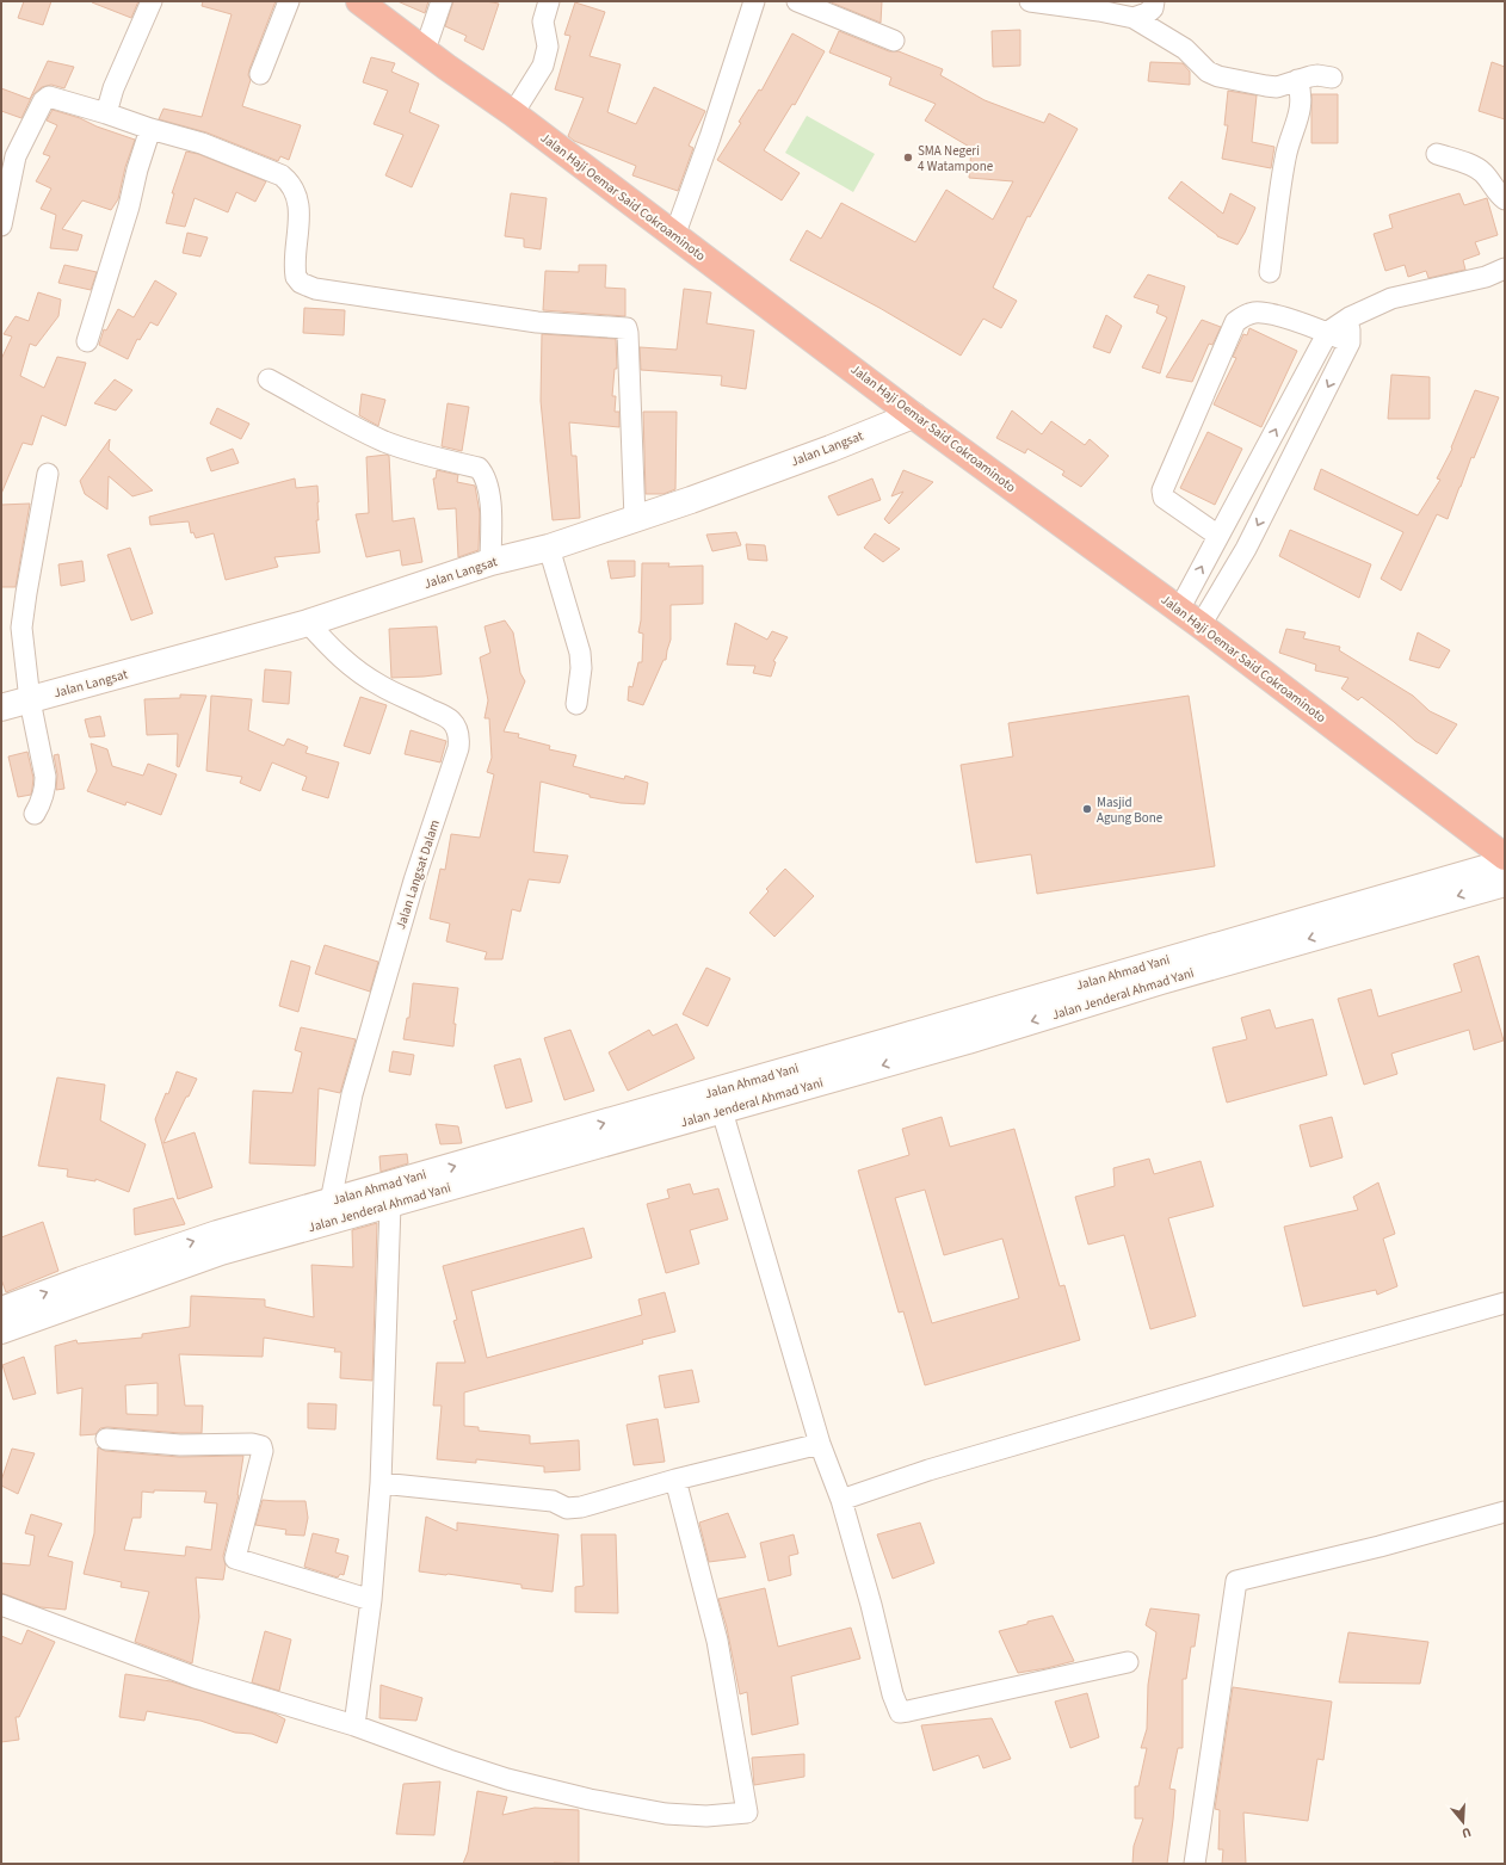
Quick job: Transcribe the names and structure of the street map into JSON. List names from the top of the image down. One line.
{"streets":{"highway":["Jalan Haji Oemar Said Cokroaminoto"],"main road":["Jalan Langsat","Jalan Ahmad Yani","Jalan Jenderal Ahmad Yani"],"street":["Jalan Langsat Dalam"]},"crossings":[["Jalan Haji Oemar Said Cokroaminoto","Jalan Langsat"],["Jalan Langsat","Jalan Langsat Dalam"],["Jalan Langsat Dalam","Jalan Ahmad Yani"],["Jalan Ahmad Yani","Jalan Jenderal Ahmad Yani"]],"one_way":["Jalan Ahmad Yani","Jalan Jenderal Ahmad Yani"],"places":["SMA Negeri 4 Watampone","Masjid Agung Bone"],"north":"bottom"}
